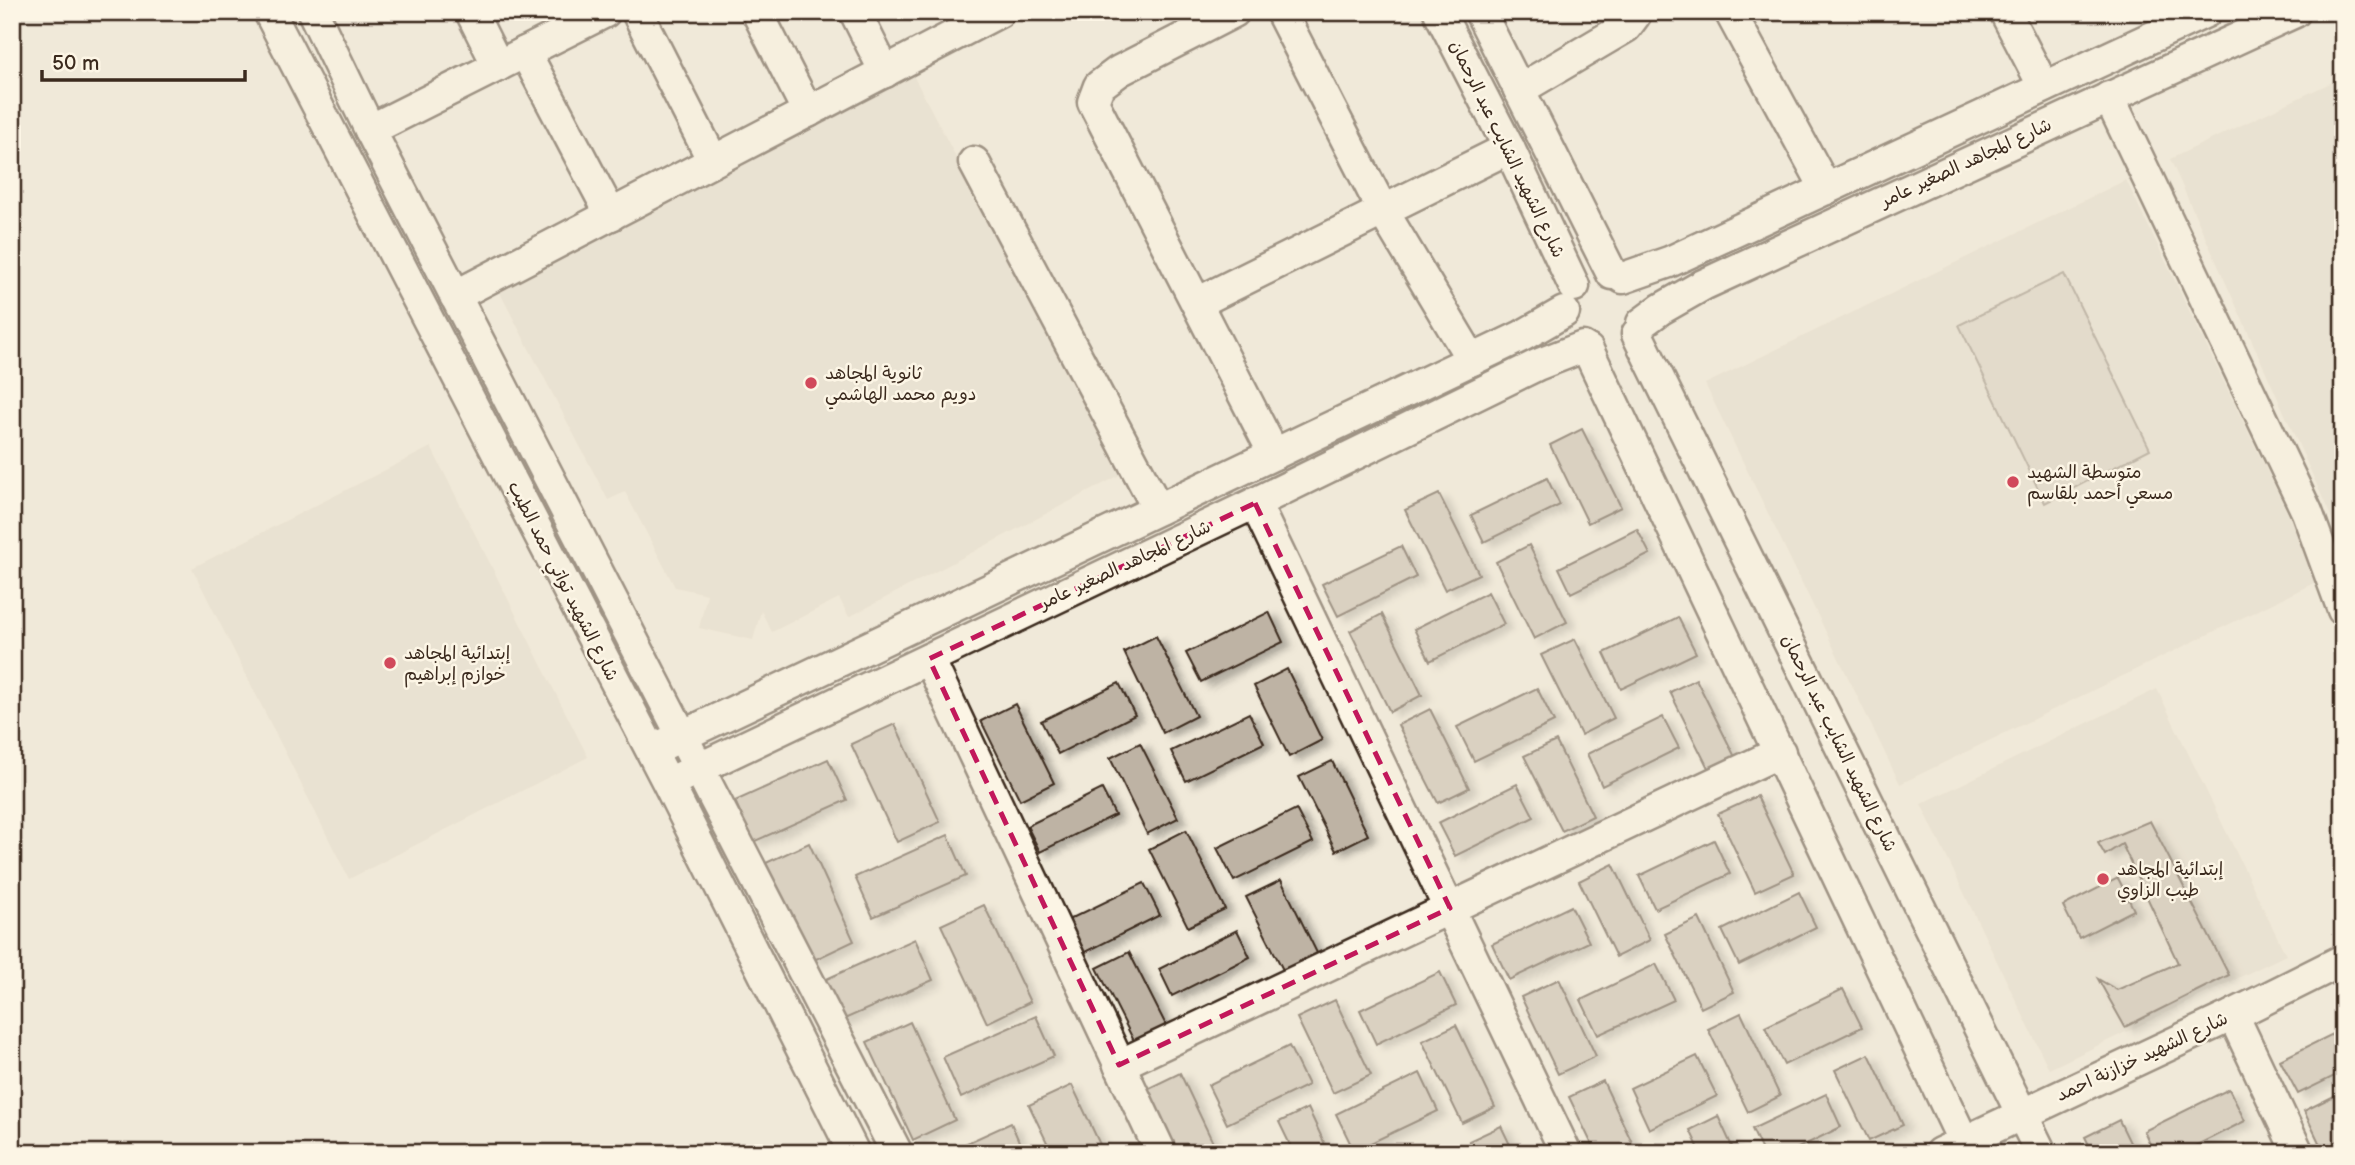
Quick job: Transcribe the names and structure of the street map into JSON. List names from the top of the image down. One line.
{"streets":{"street":["شارع الشهيد الشايب عبد الرحمان","شارع المجاهد الصغير عامر","شارع الشهيد تواتي حمد الطيب","شارع الشهيد خزازنة احمد"]},"crossings":[["شارع الشهيد الشايب عبد الرحمان","شارع المجاهد الصغير عامر"],["شارع الشهيد الشايب عبد الرحمان","شارع الشهيد خزازنة احمد"],["شارع المجاهد الصغير عامر","شارع الشهيد تواتي حمد الطيب"]],"places":["ثانوية المجاهد دويم محمد الهاشمي","متوسطة الشهيد مسعي أحمد بلقاسم","إبتدائية المجاهد خوازم إبراهيم","إبتدائية المجاهد طيب الزاوي"],"scale_bar":"50 m"}
